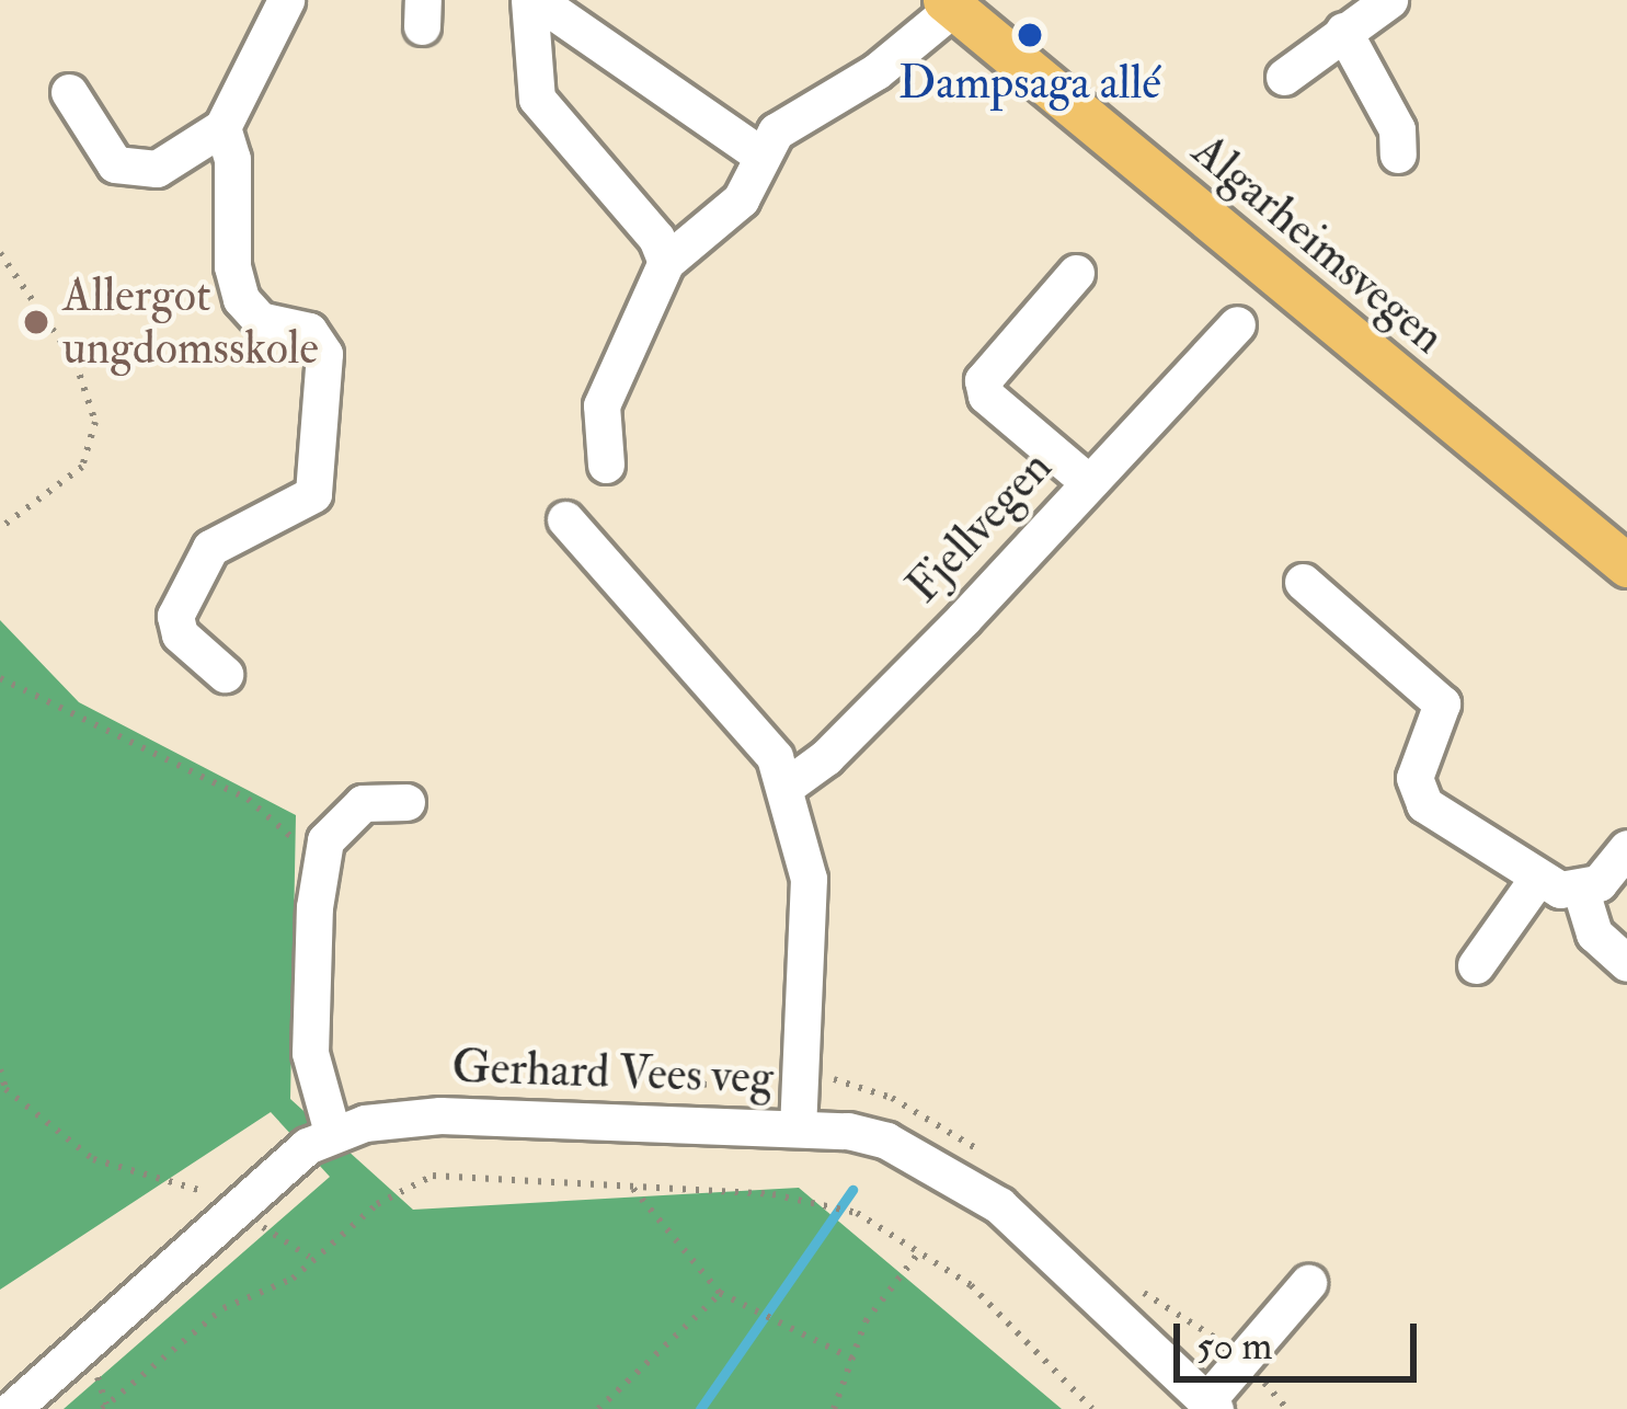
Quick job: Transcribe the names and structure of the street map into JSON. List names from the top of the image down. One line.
{"streets":{"main road":["Algarheimsvegen"],"street":["Fjellvegen","Gerhard Vees veg"]},"places":["Dampsaga allé","Allergot ungdomsskole"],"scale_bar":"50 m"}
